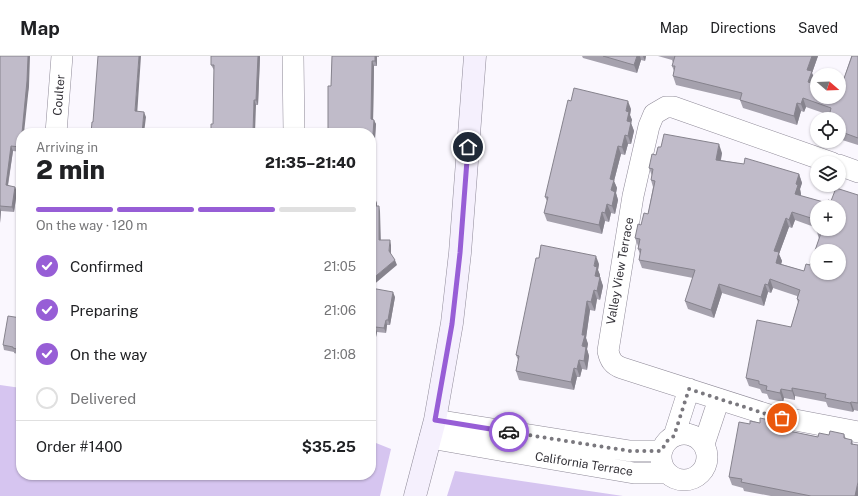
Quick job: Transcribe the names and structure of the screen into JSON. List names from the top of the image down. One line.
{"streets":{"street":["Coulter","Valley View Terrace","California Terrace"]},"crossings":[["Valley View Terrace","California Terrace"]],"north":"right","page":{"header":"Map","nav":["Map","Directions","Saved"],"map_buttons":["+","−"],"heading":["2 min","Arriving in","21:35–21:40"],"panel":["Order #1400","$35.25"],"bar":"On the way · 120 m","list":[["Confirmed","21:05"],["Preparing","21:06"],["On the way","21:08"],"Delivered"]}}
